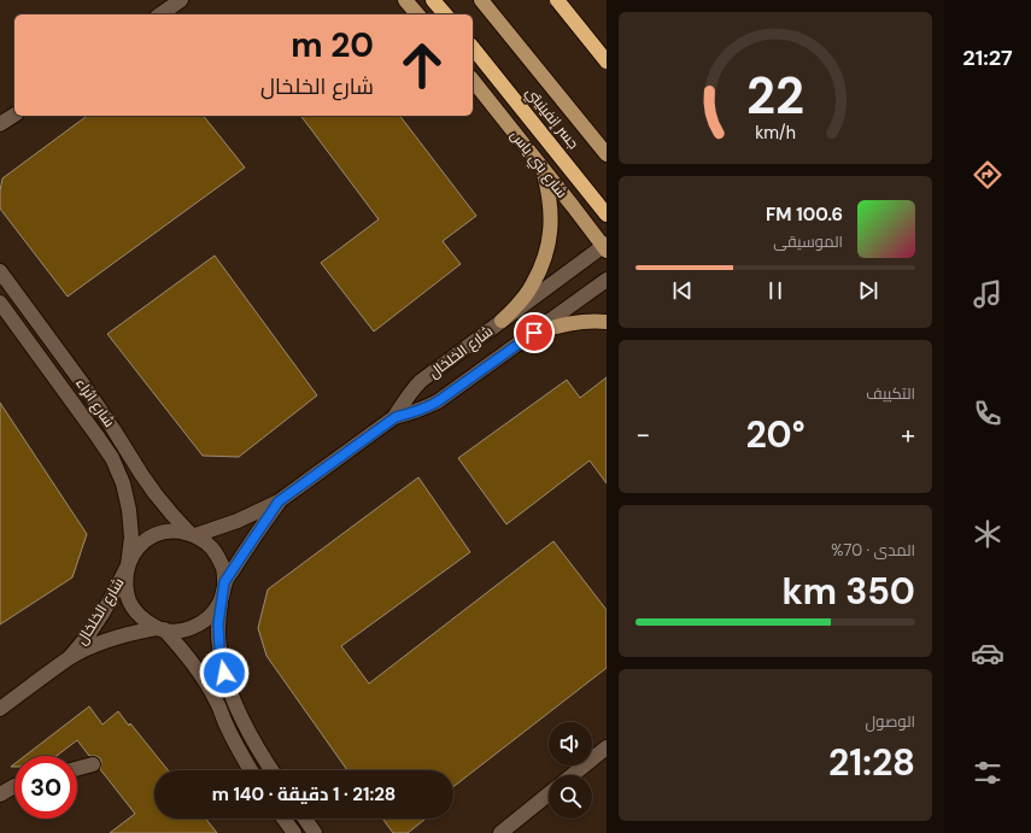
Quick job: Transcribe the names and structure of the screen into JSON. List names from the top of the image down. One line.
{"streets":{"highway":["جسر إنفينيتي"],"main road":["شارع بني ياس"],"street":["شارع الخلخال","شارع اثراء"]},"crossings":[["شارع بني ياس","شارع الخلخال"],["شارع الخلخال","شارع اثراء"]],"page":{"tabs":"21:27","turn":["20 m","شارع الخلخال"],"song":["100.6 FM","الموسيقى"],"tile":["التكييف",["المدى · 70%","350 km"],["الوصول","21:28"]],"heat":["−","20°","+"],"limit":"30","trip":"21:28 · 1 دقيقة · 140 m","gauge":["22","km/h"]}}
